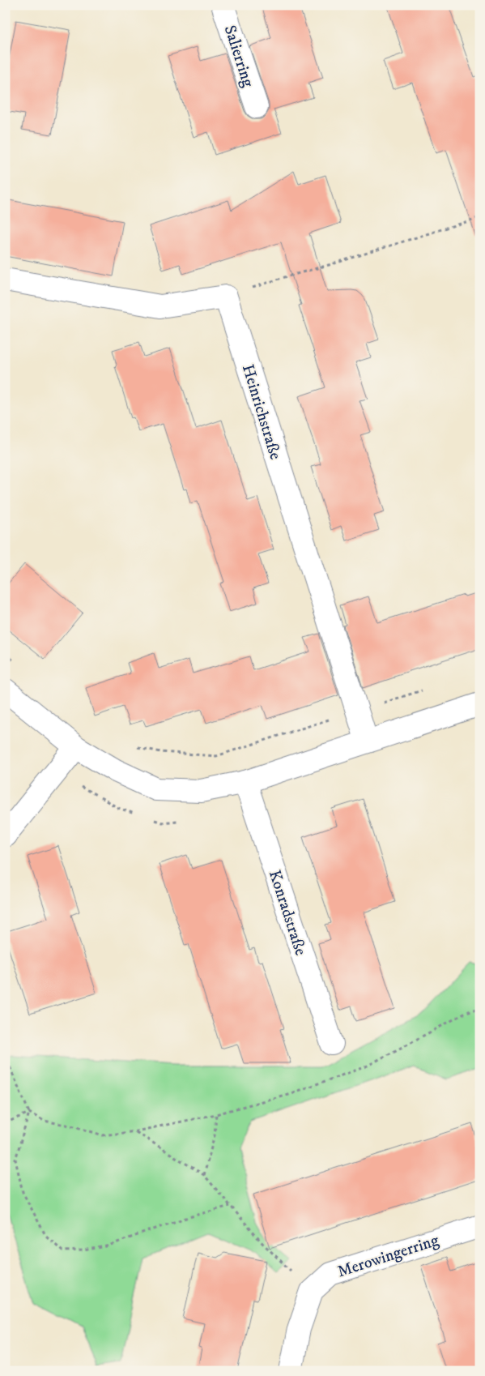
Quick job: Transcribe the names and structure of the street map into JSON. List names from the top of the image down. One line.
{"streets":{"street":["Salierring","Heinrichstraße","Konradstraße","Merowingerring"]}}
